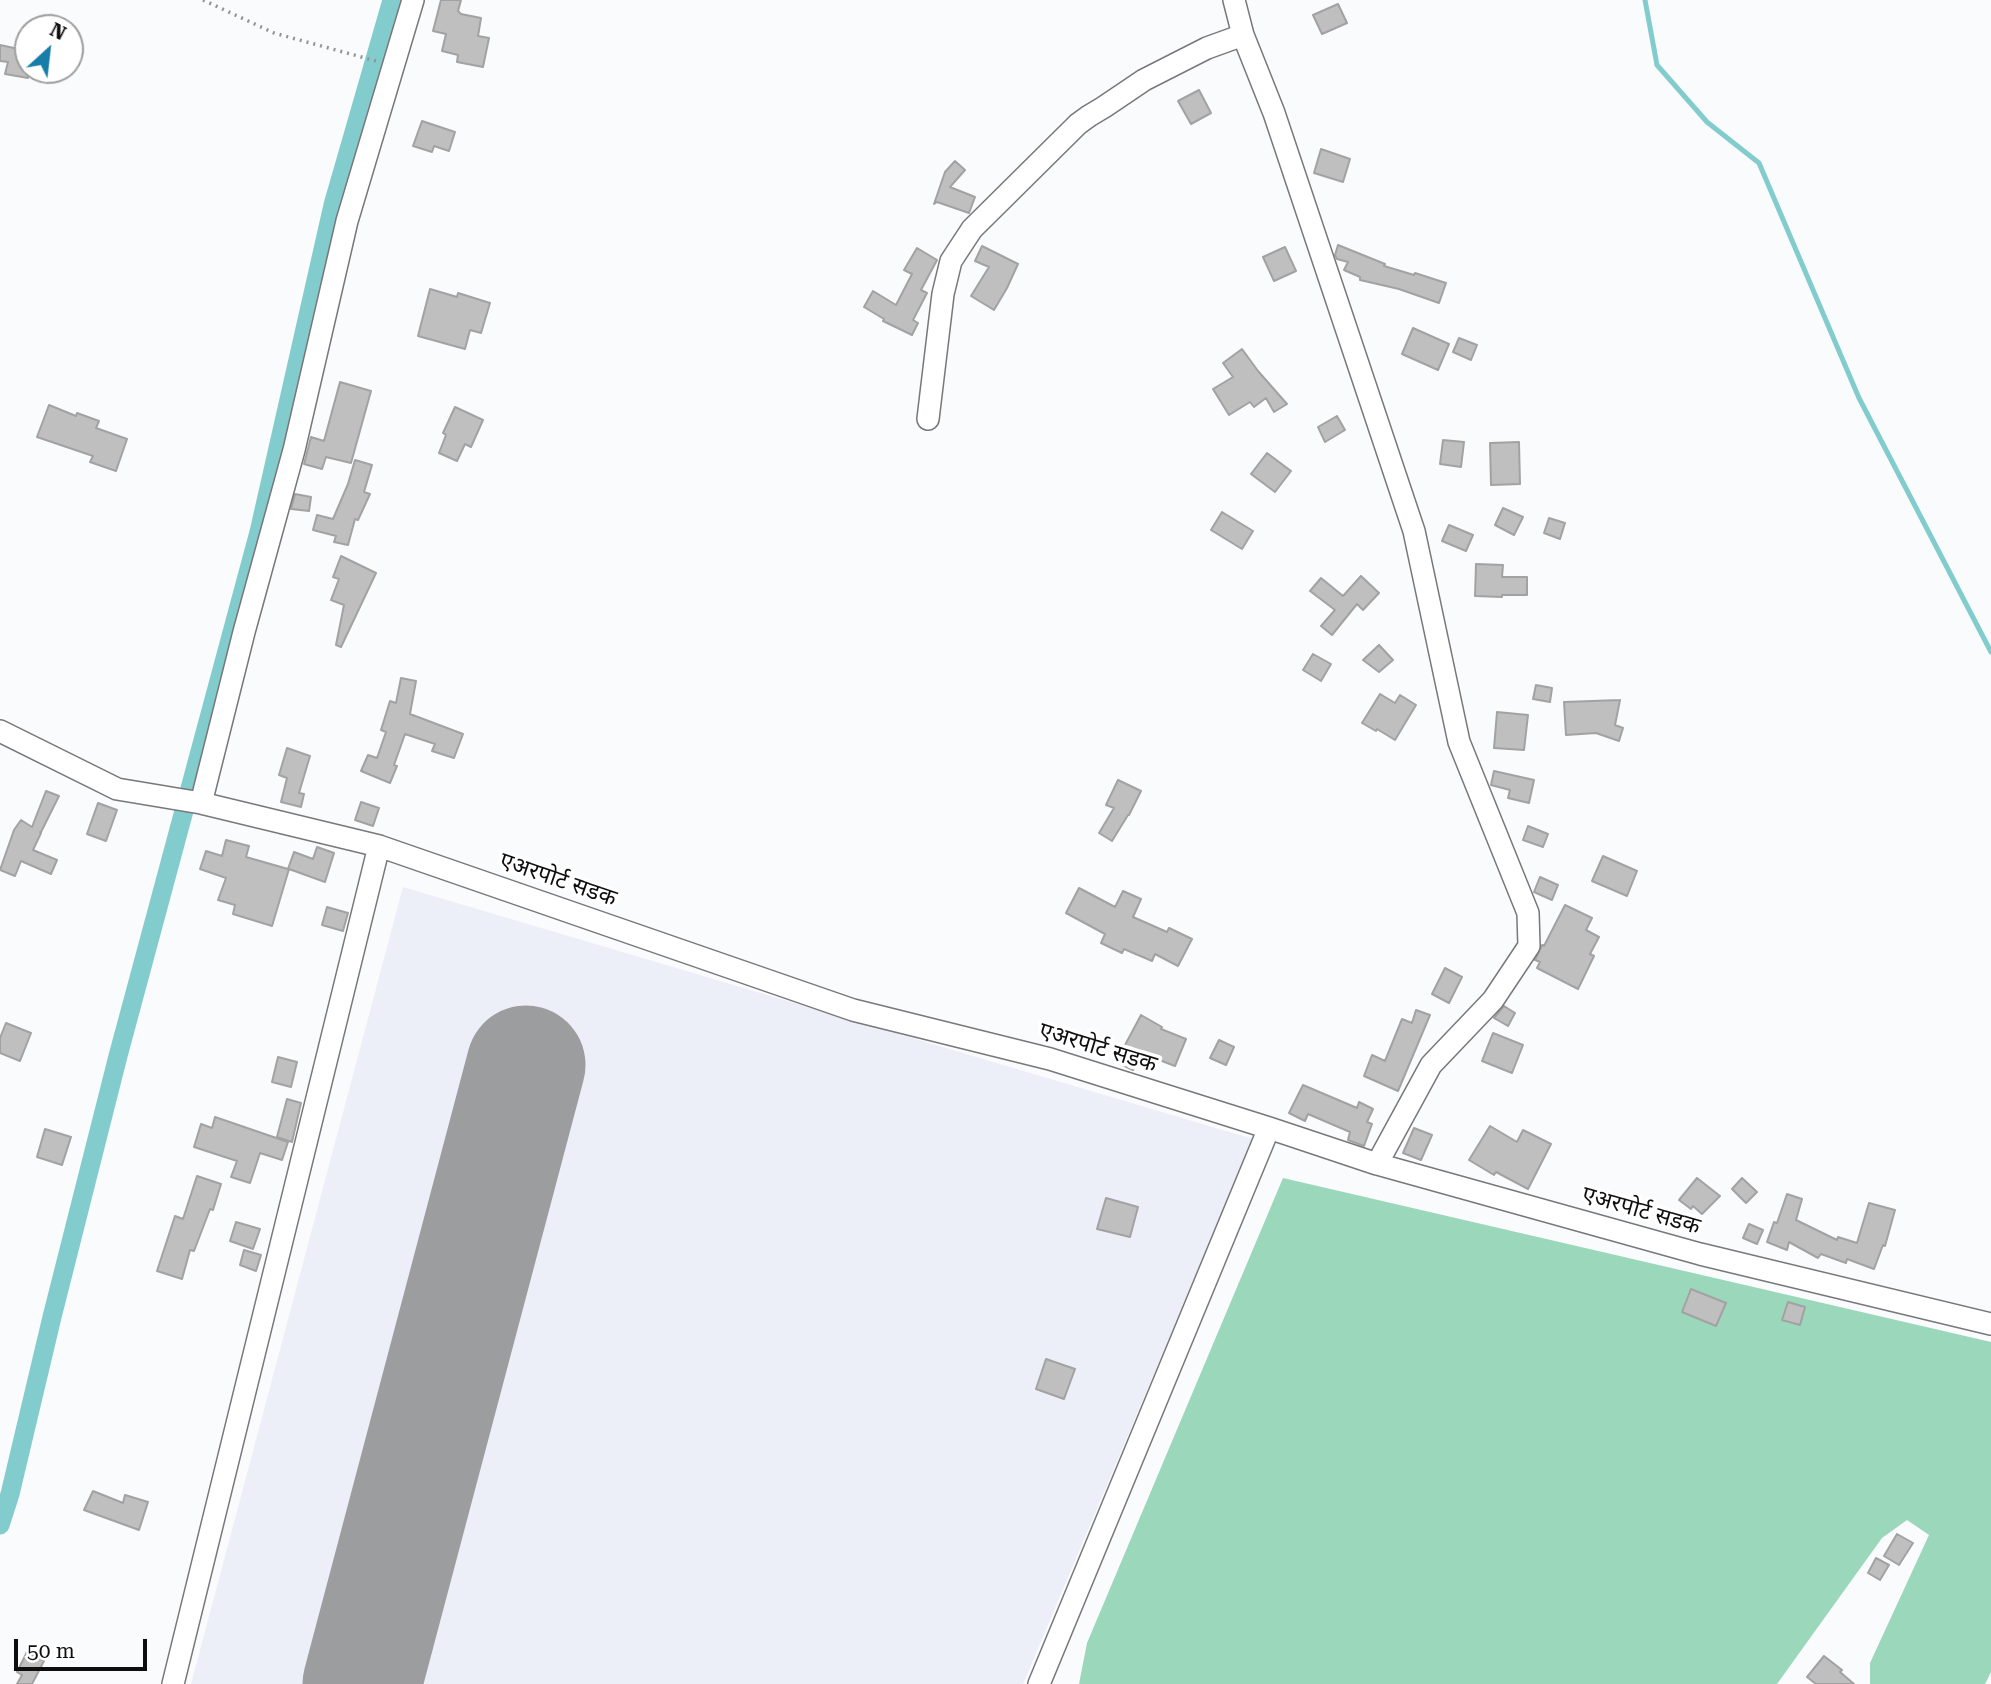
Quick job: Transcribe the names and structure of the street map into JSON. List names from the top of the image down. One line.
{"streets":{"street":["एअरपोर्ट सडक"]},"scale_bar":"50 m","north":"top right"}
